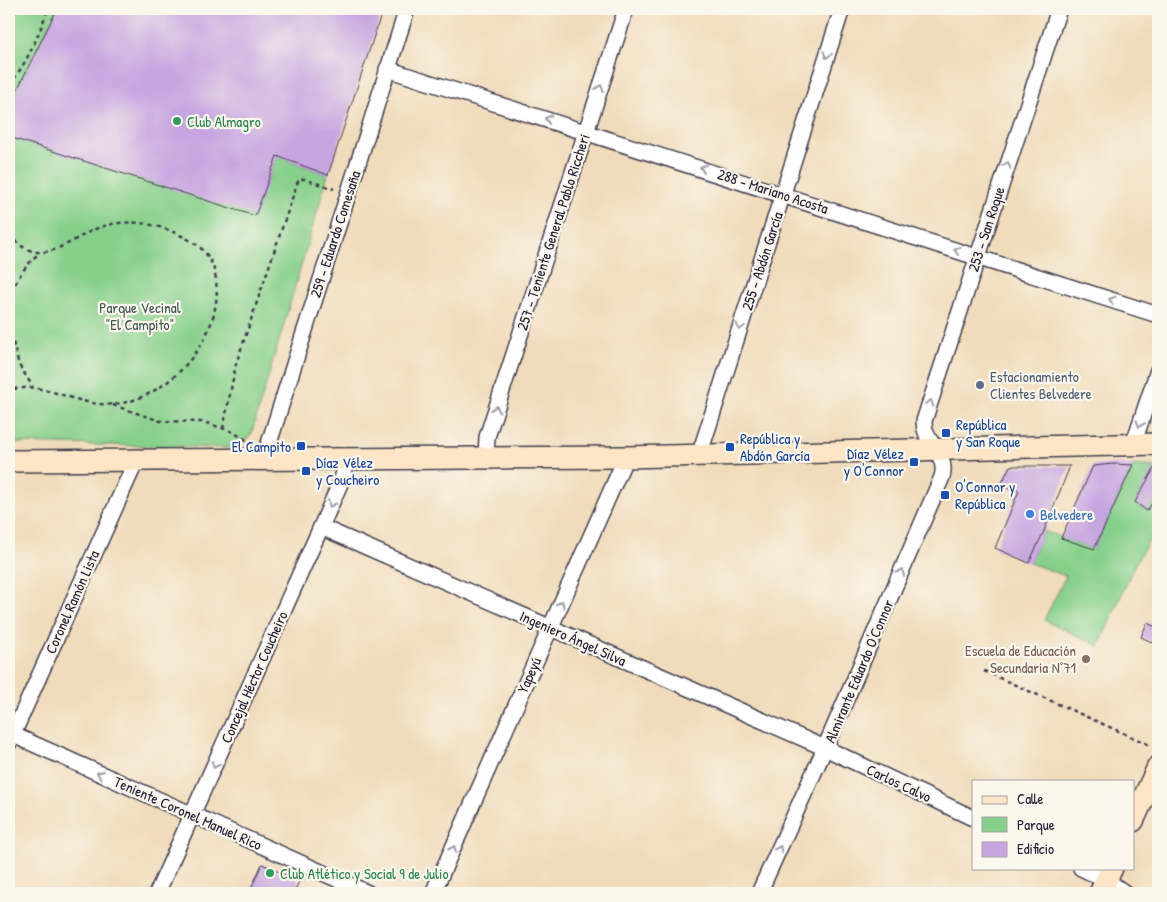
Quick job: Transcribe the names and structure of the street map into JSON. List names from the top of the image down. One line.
{"streets":{"street":["288 - Mariano Acosta","253 - San Roque","257 - Teniente General Pablo Riccheri","259 - Eduardo Comesaña","255 - Abdón García","Coronel Ramón Lista","Ingeniero Ángel Silva","Almirante Eduardo O'Connor","Yapeyú","Concejal Héctor Coucheiro","Carlos Calvo","Teniente Coronel Manuel Rico"]},"crossings":[["288 - Mariano Acosta","253 - San Roque"],["288 - Mariano Acosta","257 - Teniente General Pablo Riccheri"],["288 - Mariano Acosta","259 - Eduardo Comesaña"],["288 - Mariano Acosta","255 - Abdón García"],["253 - San Roque","Almirante Eduardo O'Connor"],["Coronel Ramón Lista","Teniente Coronel Manuel Rico"],["Ingeniero Ángel Silva","Almirante Eduardo O'Connor"],["Ingeniero Ángel Silva","Yapeyú"],["Ingeniero Ángel Silva","Concejal Héctor Coucheiro"],["Ingeniero Ángel Silva","Carlos Calvo"],["Almirante Eduardo O'Connor","Carlos Calvo"],["Concejal Héctor Coucheiro","Teniente Coronel Manuel Rico"]],"one_way":["288 - Mariano Acosta","253 - San Roque","257 - Teniente General Pablo Riccheri","255 - Abdón García","Almirante Eduardo O'Connor","Yapeyú","Concejal Héctor Coucheiro","Teniente Coronel Manuel Rico"],"parks":["Parque Vecinal \"El Campito\""],"places":{"other":["Club Almagro","Estacionamiento Clientes Belvedere","Belvedere","Escuela de Educación Secundaria N°71","Club Atlético y Social 9 de Julio"],"transit":["República y San Roque","El Campito","República y Abdón García","Díaz Vélez y O'Connor","Díaz Vélez y Coucheiro","O'Connor y República"]},"legend":["Calle","Parque","Edificio"]}
